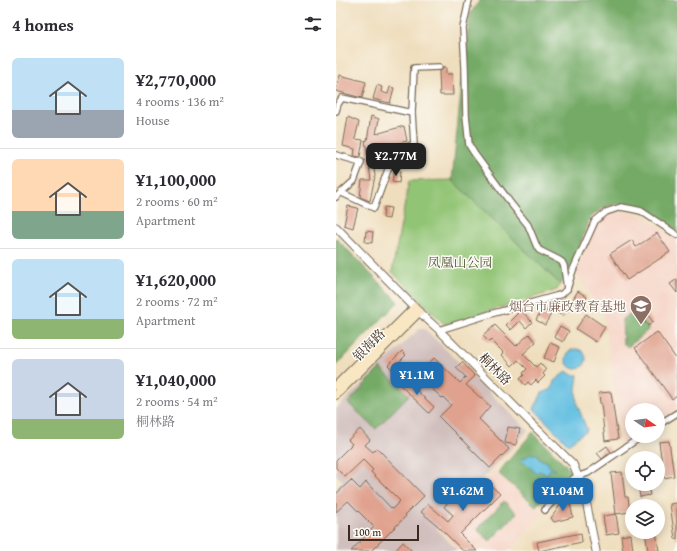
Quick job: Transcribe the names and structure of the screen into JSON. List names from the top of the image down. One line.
{"streets":{"main road":["银海路"],"street":["桐林路"]},"crossings":[["银海路","桐林路"]],"parks":["凤凰山公园"],"places":{"school or university":["烟台市廉政教育基地"]},"scale_bar":"100 m","north":"right","page":{"heading":"4 homes","list":[{"name":"¥2,770,000","note":"4 rooms · 136 m² · House"},{"name":"¥1,100,000","note":"2 rooms · 60 m² · Apartment"},{"name":"¥1,620,000","note":"2 rooms · 72 m² · Apartment"},{"name":"¥1,040,000","note":"2 rooms · 54 m² · 桐林路"}],"price":["¥2.77M","¥1.1M","¥1.62M","¥1.04M"],"scale":"100 m"}}
